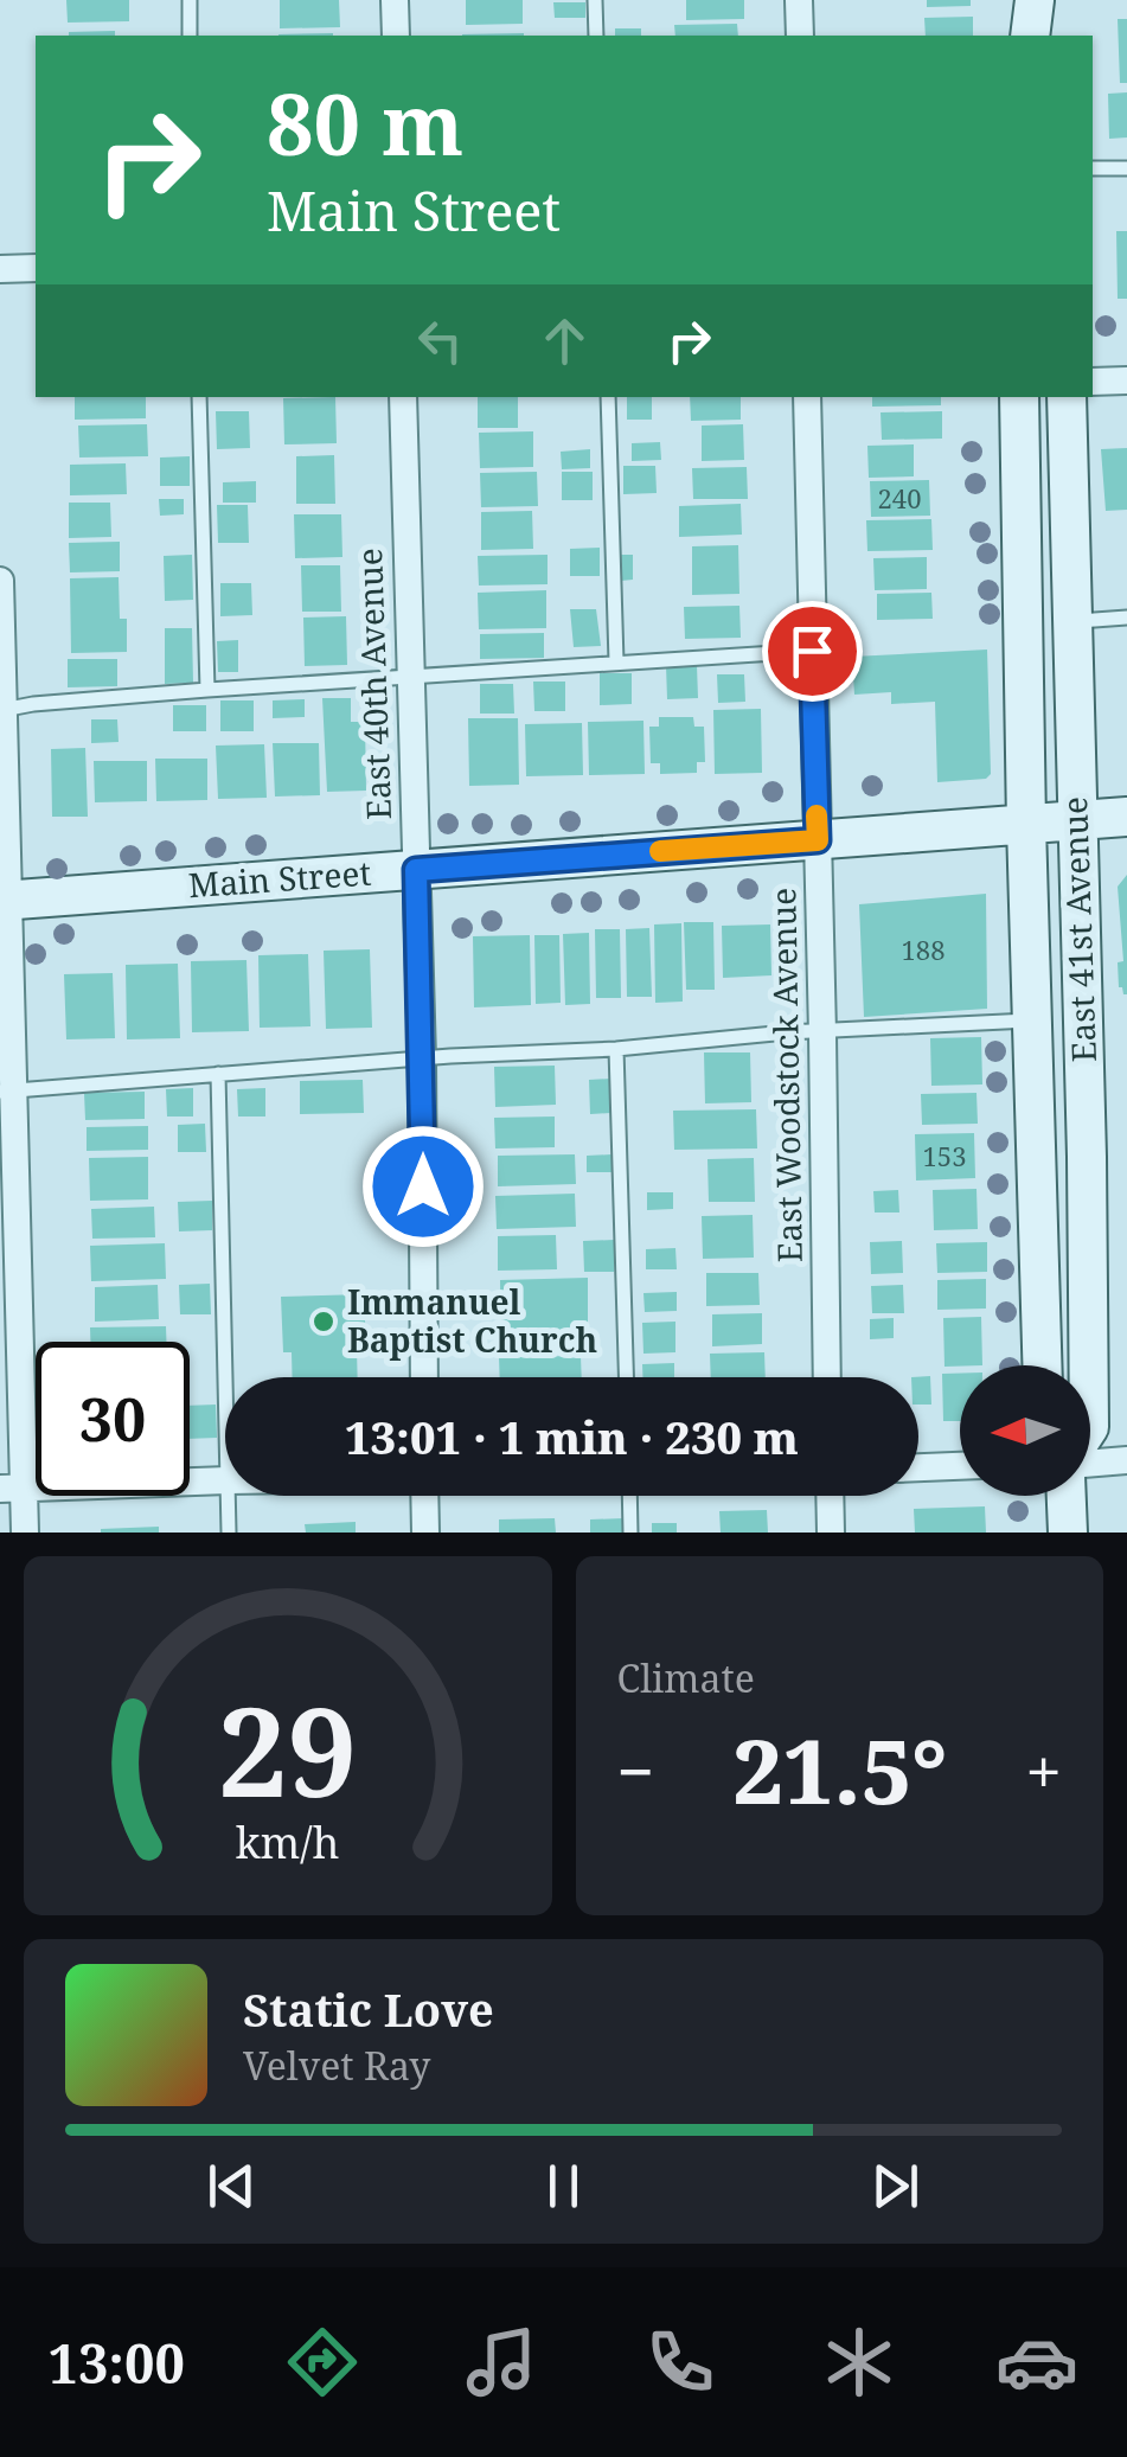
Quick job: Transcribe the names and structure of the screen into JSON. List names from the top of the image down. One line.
{"streets":{"main road":["Main Street","East 41st Avenue"],"street":["East 40th Avenue","East Woodstock Avenue"]},"crossings":[["East 40th Avenue","Main Street"],["Main Street","East 41st Avenue"],["Main Street","East Woodstock Avenue"]],"places":["Immanuel Baptist Church"],"house_numbers":["240","188","153"],"north":"left","page":{"turn":["80 m","Main Street"],"limit":"30","trip":"13:01 · 1 min · 230 m","tile":"Climate","heat":["−","21.5°","+"],"song":["Static Love","Velvet Ray"],"tabs":"13:00","gauge":["29","km/h"]}}
